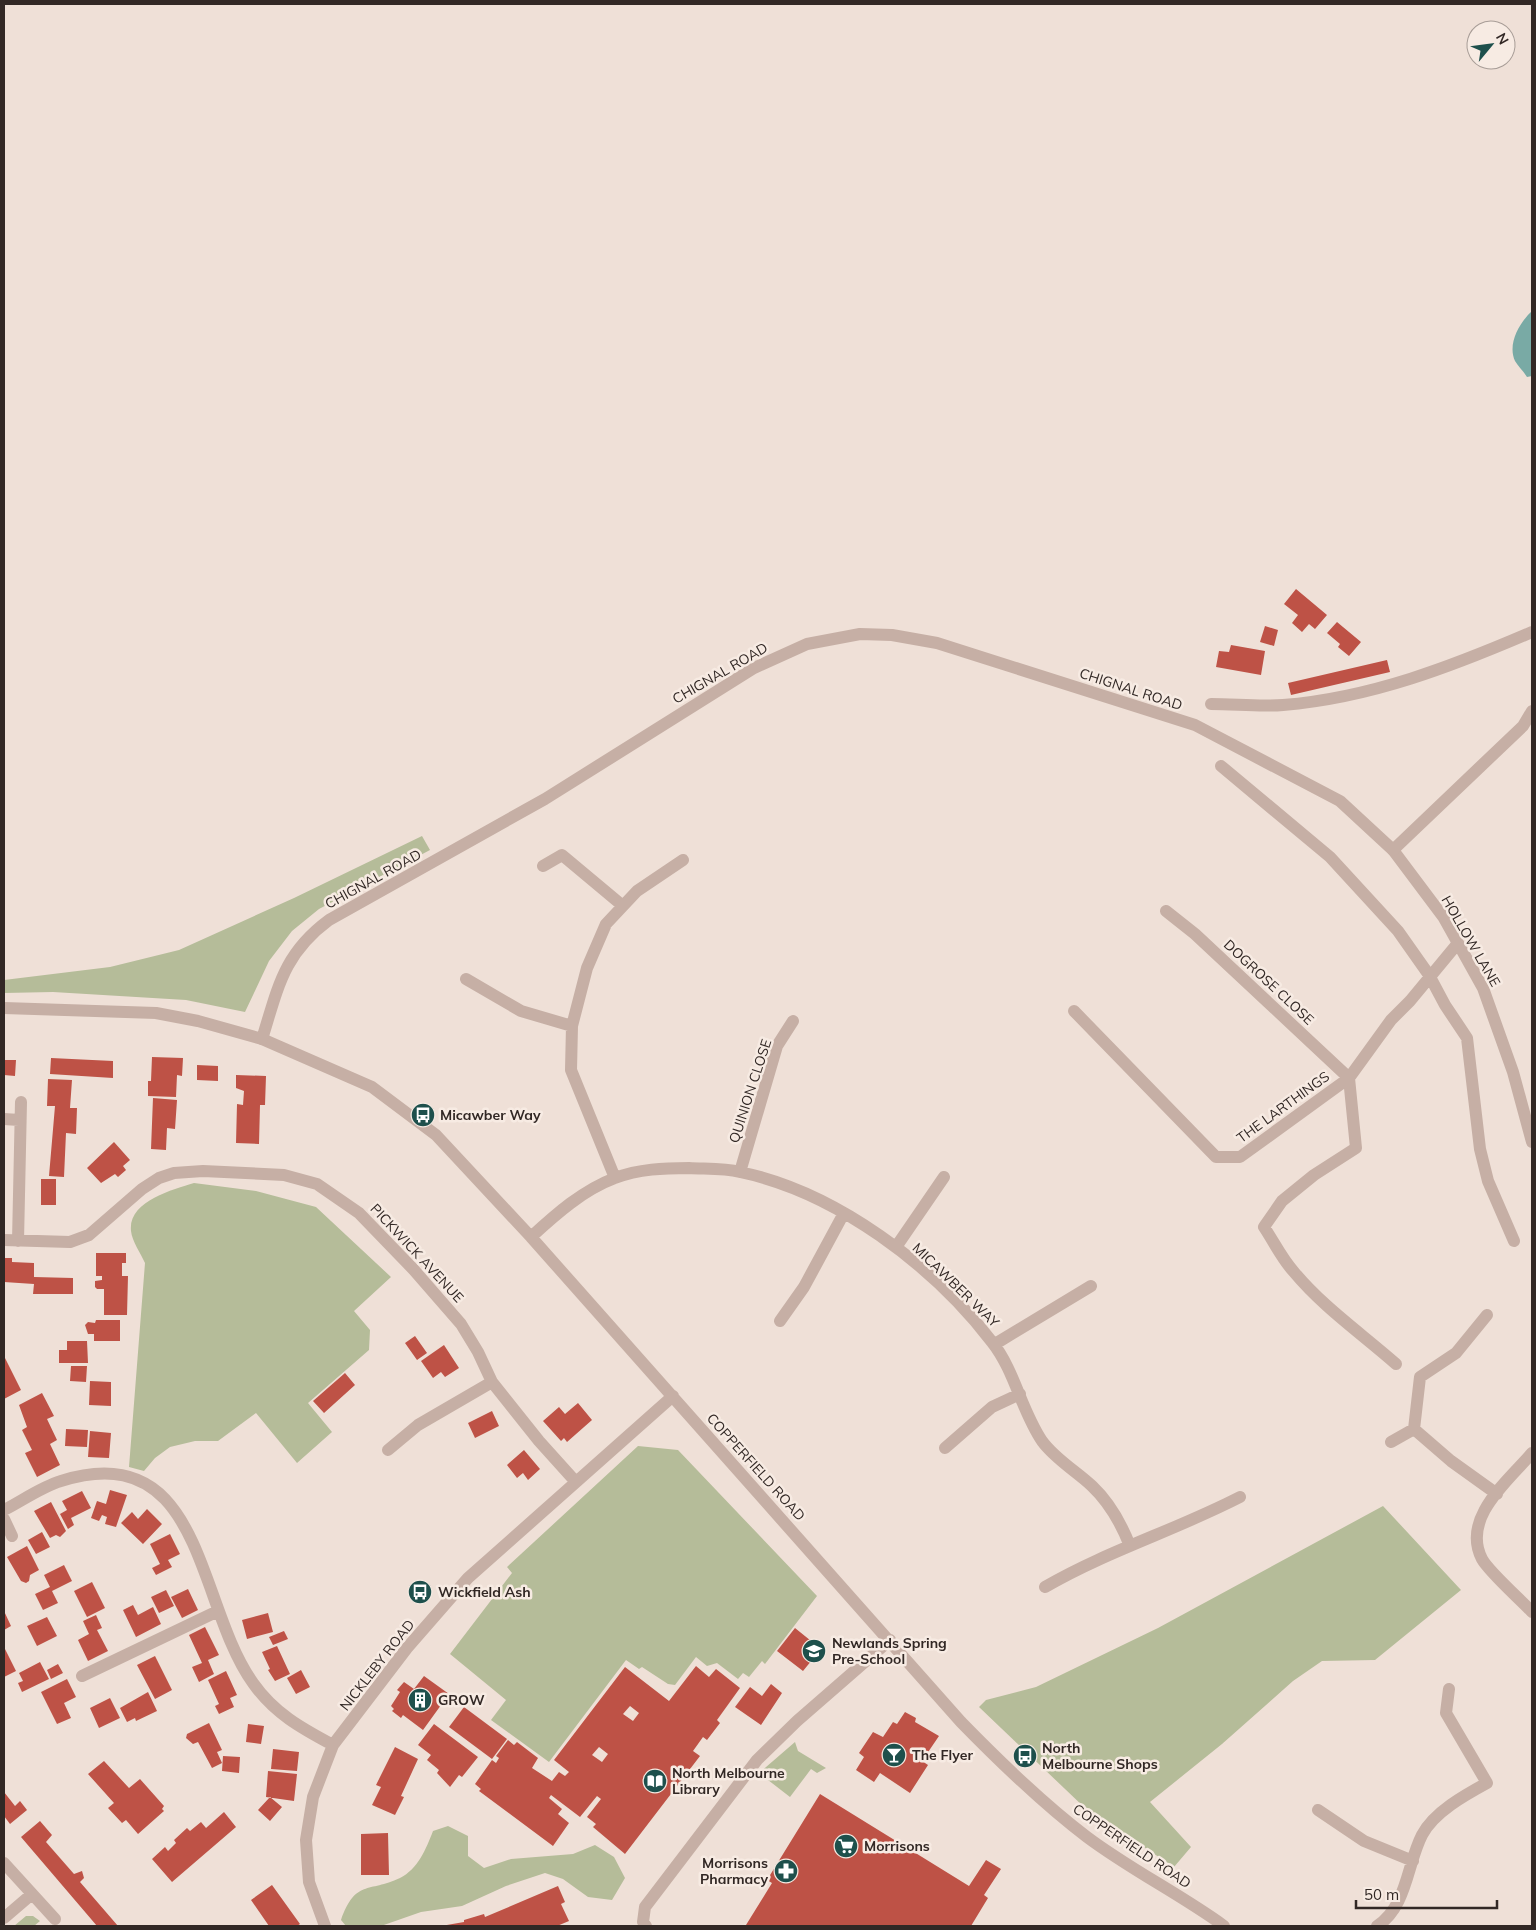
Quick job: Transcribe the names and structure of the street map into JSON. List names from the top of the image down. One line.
{"streets":{"street":["CHIGNAL ROAD","HOLLOW LANE","DOGROSE CLOSE","QUINION CLOSE","THE LARTHINGS","PICKWICK AVENUE","MICAWBER WAY","COPPERFIELD ROAD","NICKLEBY ROAD"]},"crossings":[["CHIGNAL ROAD","HOLLOW LANE"],["CHIGNAL ROAD","COPPERFIELD ROAD"],["HOLLOW LANE","THE LARTHINGS"],["DOGROSE CLOSE","THE LARTHINGS"],["QUINION CLOSE","MICAWBER WAY"],["PICKWICK AVENUE","NICKLEBY ROAD"],["MICAWBER WAY","COPPERFIELD ROAD"],["COPPERFIELD ROAD","NICKLEBY ROAD"]],"places":{"bus stop":["Micawber Way","Wickfield Ash","North Melbourne Shops"],"school or university":["Newlands Spring Pre-School"],"building":["GROW"],"bar":["The Flyer"],"library":["North Melbourne Library"],"supermarket":["Morrisons"],"pharmacy":["Morrisons Pharmacy"]},"scale_bar":"50 m","north":"top right"}
